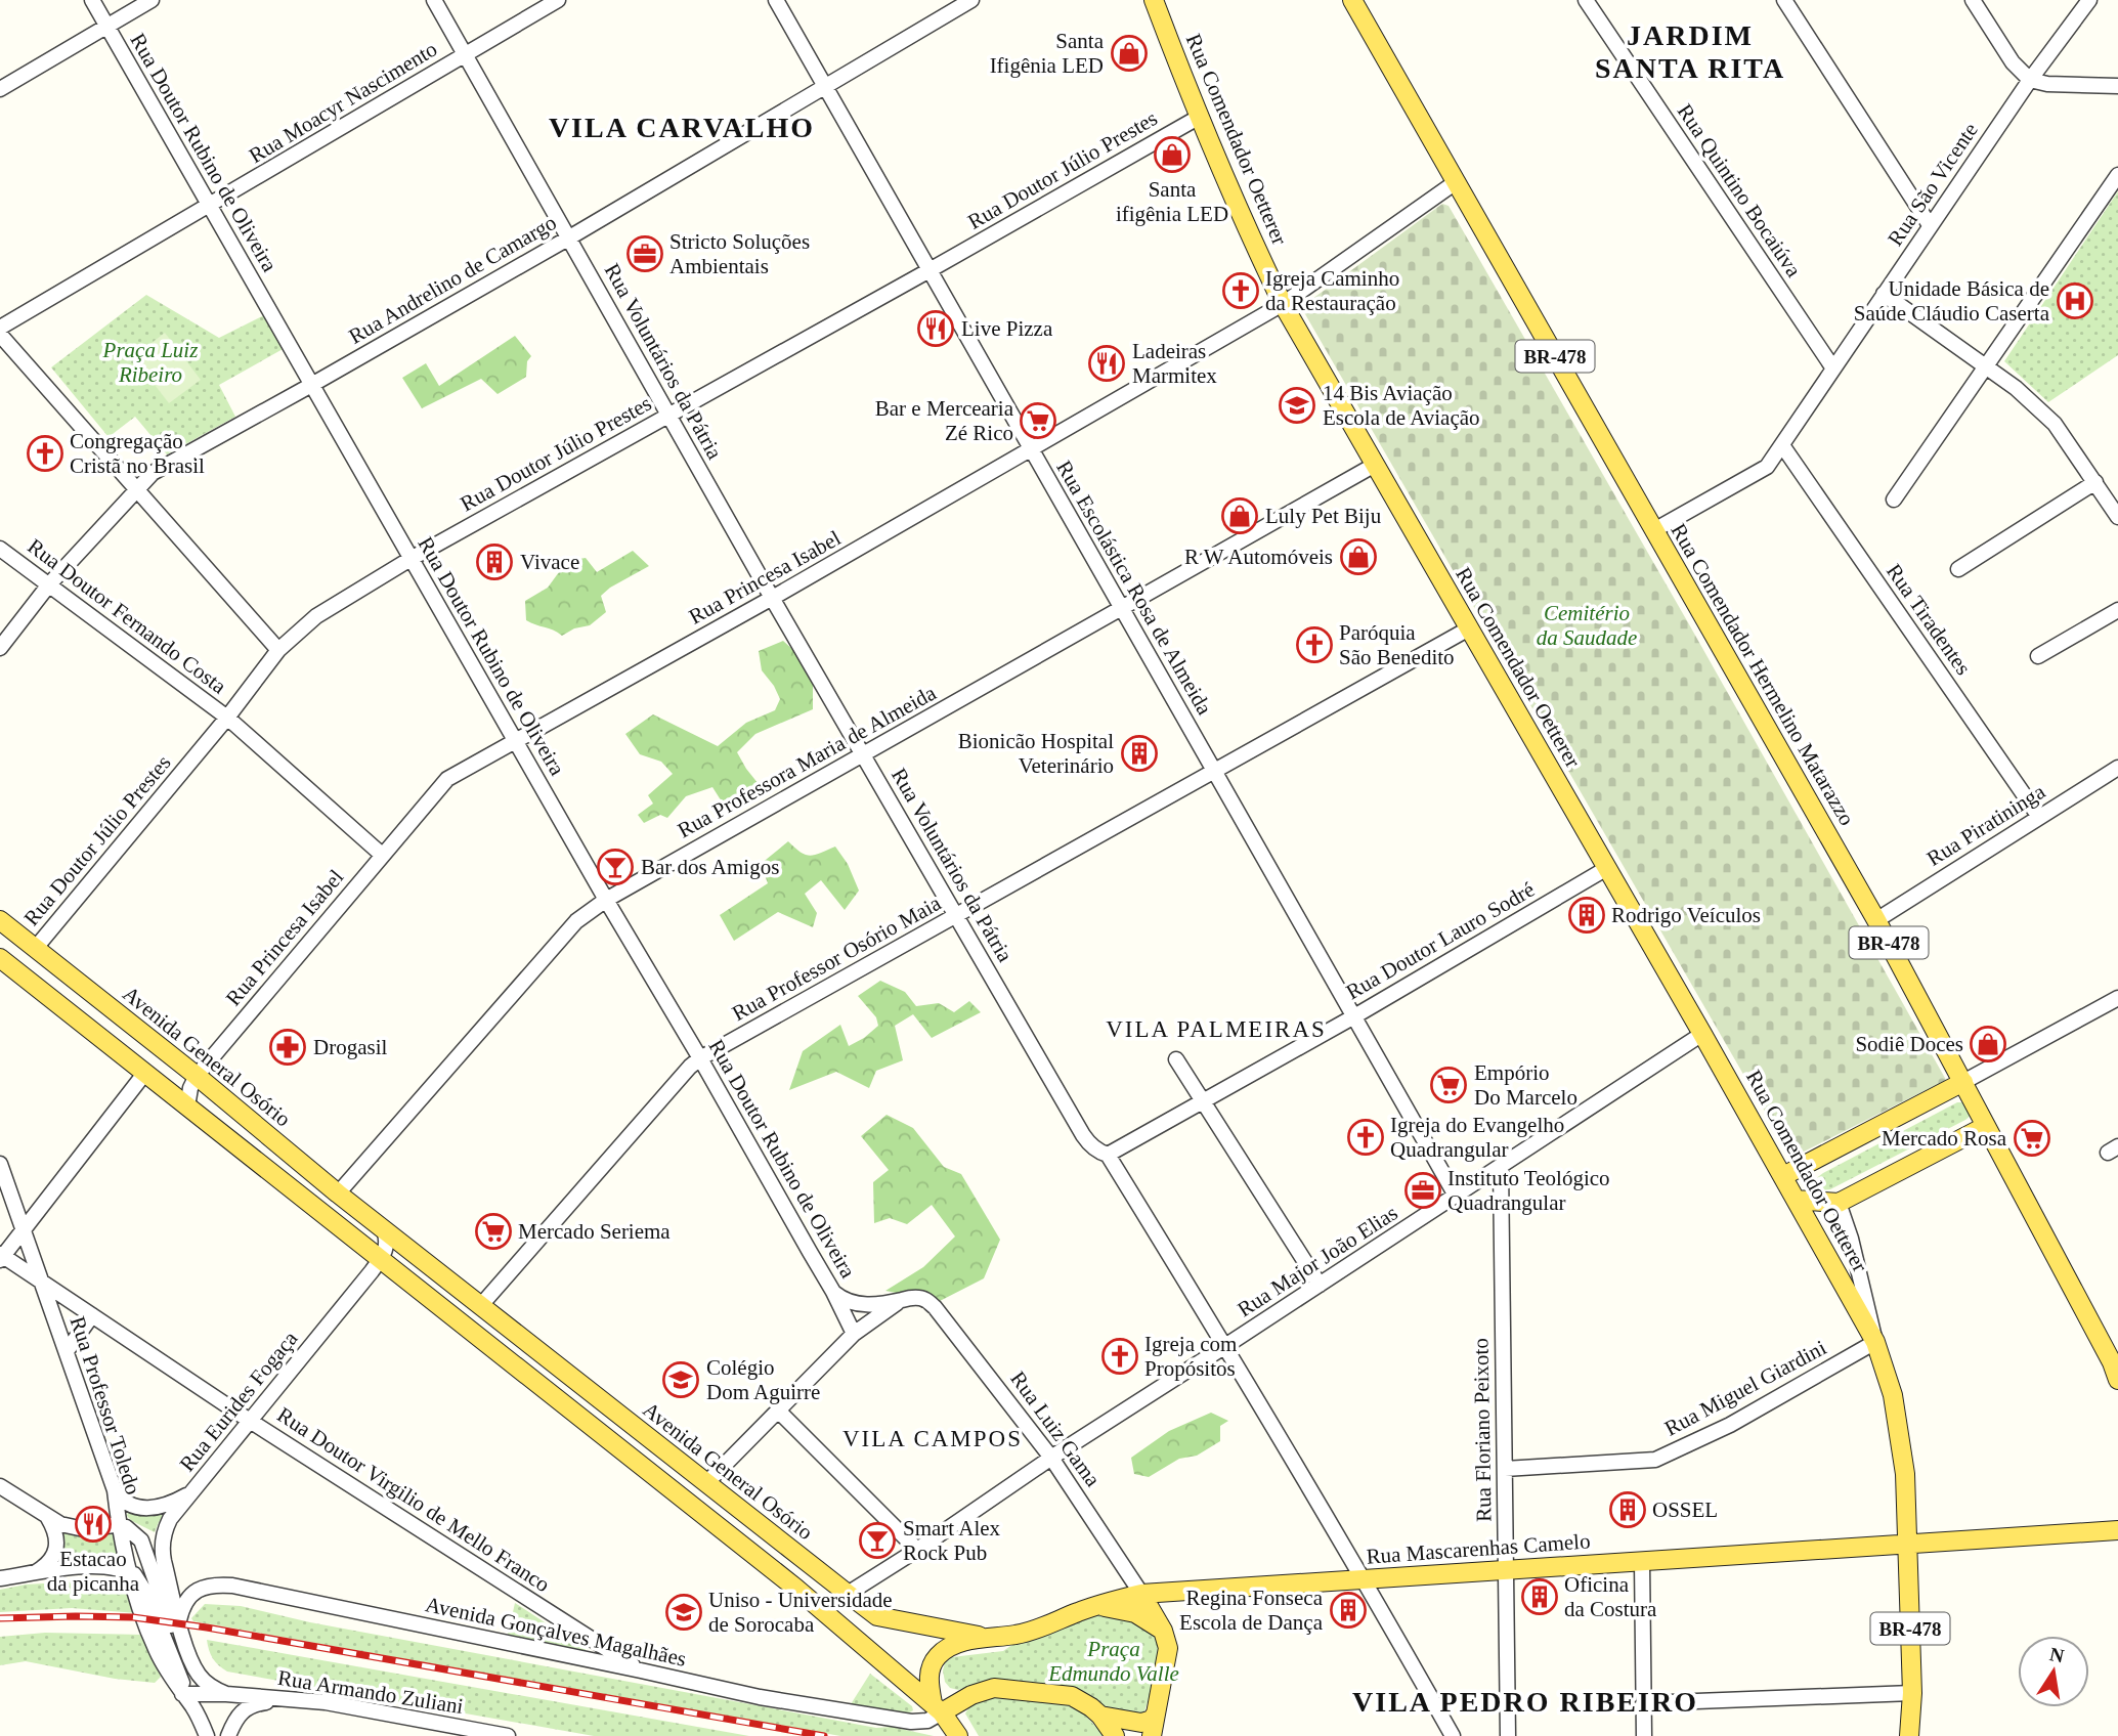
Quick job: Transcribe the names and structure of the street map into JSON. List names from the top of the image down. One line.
{"streets":{"main road":["Rua Comendador Oetterer","BR-478","Rua Comendador Hermelino Matarazzo","Avenida General Osório","Rua Mascarenhas Camelo"],"street":["Rua Moacyr Nascimento","Rua Doutor Rubino de Oliveira","Rua Doutor Júlio Prestes","Rua São Vicente","Rua Quintino Bocaiúva","Rua Andrelino de Camargo","Rua Voluntários da Pátria","Rua Princesa Isabel","Rua Escolástica Rosa de Almeida","Rua Doutor Fernando Costa","Rua Tiradentes","Rua Professora Maria de Almeida","Rua Piratininga","Rua Doutor Lauro Sodré","Rua Professor Osório Maia","Rua Major João Elias","Rua Miguel Giardini","Rua Eurides Fogaça","Rua Professor Toledo","Rua Luiz Gama","Rua Floriano Peixoto","Rua Doutor Virgilio de Mello Franco","Avenida Gonçalves Magalhães","Rua Armando Zuliani"]},"crossings":[["Rua Moacyr Nascimento","Rua Doutor Rubino de Oliveira"],["Rua Moacyr Nascimento","Rua Voluntários da Pátria"],["Rua Comendador Oetterer","Rua Doutor Júlio Prestes"],["Rua Comendador Oetterer","Rua Princesa Isabel"],["Rua Comendador Oetterer","Rua Professora Maria de Almeida"],["Rua Comendador Oetterer","Rua Doutor Lauro Sodré"],["Rua Comendador Oetterer","Rua Professor Osório Maia"],["Rua Comendador Oetterer","Rua Major João Elias"],["Rua Comendador Oetterer","Rua Miguel Giardini"],["Rua Comendador Oetterer","Rua Mascarenhas Camelo"],["Rua Doutor Rubino de Oliveira","Rua Doutor Júlio Prestes"],["Rua Doutor Rubino de Oliveira","Rua Andrelino de Camargo"],["Rua Doutor Rubino de Oliveira","Rua Princesa Isabel"],["Rua Doutor Rubino de Oliveira","Rua Professora Maria de Almeida"],["Rua Doutor Rubino de Oliveira","Rua Professor Osório Maia"],["Rua Doutor Júlio Prestes","Rua Voluntários da Pátria"],["Rua Doutor Júlio Prestes","Rua Escolástica Rosa de Almeida"],["Rua Doutor Júlio Prestes","Rua Doutor Fernando Costa"],["Rua Doutor Júlio Prestes","Avenida General Osório"],["Rua São Vicente","Rua Quintino Bocaiúva"],["Rua São Vicente","Rua Tiradentes"],["Rua São Vicente","Rua Comendador Hermelino Matarazzo"],["Rua Andrelino de Camargo","Rua Voluntários da Pátria"],["Rua Andrelino de Camargo","Rua Escolástica Rosa de Almeida"],["Rua Andrelino de Camargo","Rua Doutor Fernando Costa"],["Rua Voluntários da Pátria","Rua Princesa Isabel"],["Rua Voluntários da Pátria","Rua Professora Maria de Almeida"],["Rua Voluntários da Pátria","Rua Doutor Lauro Sodré"],["Rua Voluntários da Pátria","Rua Professor Osório Maia"],["Rua Voluntários da Pátria","Rua Major João Elias"],["Rua Voluntários da Pátria","Rua Mascarenhas Camelo"],["Rua Princesa Isabel","Rua Escolástica Rosa de Almeida"],["Rua Princesa Isabel","Rua Doutor Fernando Costa"],["Rua Princesa Isabel","Rua Comendador Hermelino Matarazzo"],["Rua Princesa Isabel","Avenida General Osório"],["Rua Escolástica Rosa de Almeida","Rua Professora Maria de Almeida"],["Rua Escolástica Rosa de Almeida","Rua Doutor Lauro Sodré"],["Rua Escolástica Rosa de Almeida","Rua Professor Osório Maia"],["Rua Escolástica Rosa de Almeida","Rua Major João Elias"],["Rua Tiradentes","Rua Piratininga"],["Rua Comendador Hermelino Matarazzo","Rua Piratininga"],["Rua Professora Maria de Almeida","Avenida General Osório"],["Rua Professor Osório Maia","Avenida General Osório"],["Avenida General Osório","Rua Major João Elias"],["Rua Major João Elias","Rua Luiz Gama"],["Rua Major João Elias","Rua Floriano Peixoto"],["Rua Miguel Giardini","Rua Floriano Peixoto"],["Rua Eurides Fogaça","Rua Doutor Virgilio de Mello Franco"],["Rua Eurides Fogaça","Avenida Gonçalves Magalhães"],["Rua Professor Toledo","Rua Doutor Virgilio de Mello Franco"],["Rua Professor Toledo","Rua Armando Zuliani"],["Rua Luiz Gama","Rua Mascarenhas Camelo"],["Rua Floriano Peixoto","Rua Mascarenhas Camelo"],["Rua Doutor Virgilio de Mello Franco","Avenida Gonçalves Magalhães"]],"districts":["JARDIM SANTA RITA","VILA CARVALHO","VILA PALMEIRAS","VILA CAMPOS","VILA PEDRO RIBEIRO"],"parks":["Praça Luiz Ribeiro","Cemitério da Saudade","Praça Edmundo Valle"],"places":{"shop":["Santa Ifigênia LED","Santa ifigênia LED","Luly Pet Biju","R W Automóveis","Sodiê Doces"],"office":["Stricto Soluções Ambientais","Instituto Teológico Quadrangular"],"church":["Igreja Caminho da Restauração","Congregação Cristã no Brasil","Paróquia São Benedito","Igreja do Evangelho Quadrangular","Igreja com Propósitos"],"hospital":["Unidade Básica de Saúde Cláudio Caserta"],"restaurant":["Live Pizza","Ladeiras Marmitex","Estacao da picanha"],"school or university":["14 Bis Aviação Escola de Aviação","Colégio Dom Aguirre","Uniso - Universidade de Sorocaba"],"supermarket":["Bar e Mercearia Zé Rico","Empório Do Marcelo","Mercado Rosa","Mercado Seriema"],"building":["Vivace","Bionicão Hospital Veterinário","Rodrigo Veículos","OSSEL","Oficina da Costura","Regina Fonseca Escola de Dança"],"bar":["Bar dos Amigos","Smart Alex Rock Pub"],"pharmacy":["Drogasil"]},"north":"top"}
